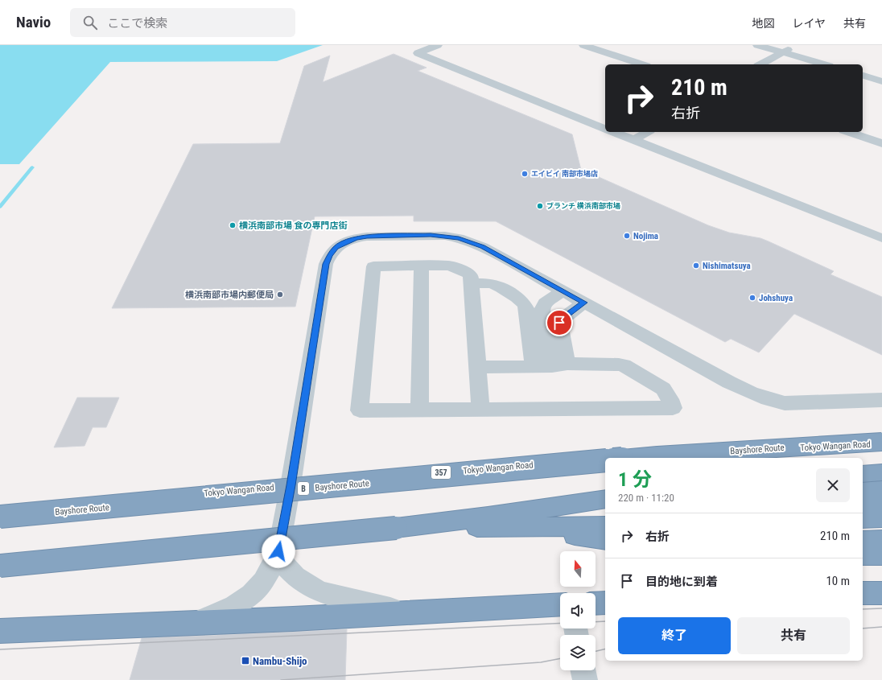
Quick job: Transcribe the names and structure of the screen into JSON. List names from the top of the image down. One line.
{"streets":{"highway":["Tokyo Wangan Road","Bayshore Route","357","B"]},"crossings":[["Tokyo Wangan Road","Bayshore Route"]],"places":{"other":["エイビイ 南部市場店","ブランチ 横浜南部市場","横浜南部市場 食の専門店街","Nojima","Nishimatsuya","横浜南部市場内郵便局","Johshuya"],"transit":["Nambu-Shijo"]},"north":"top","page":{"header":"Navio","search":"ここで検索","nav":["地図","レイヤ","共有"],"turn":["210 m","右折"],"heading":["1 分","220 m · 11:20"],"list":[{"name":"右折","value":"210 m"},{"name":"目的地に到着","value":"10 m"}],"buttons":["終了","共有"]}}
